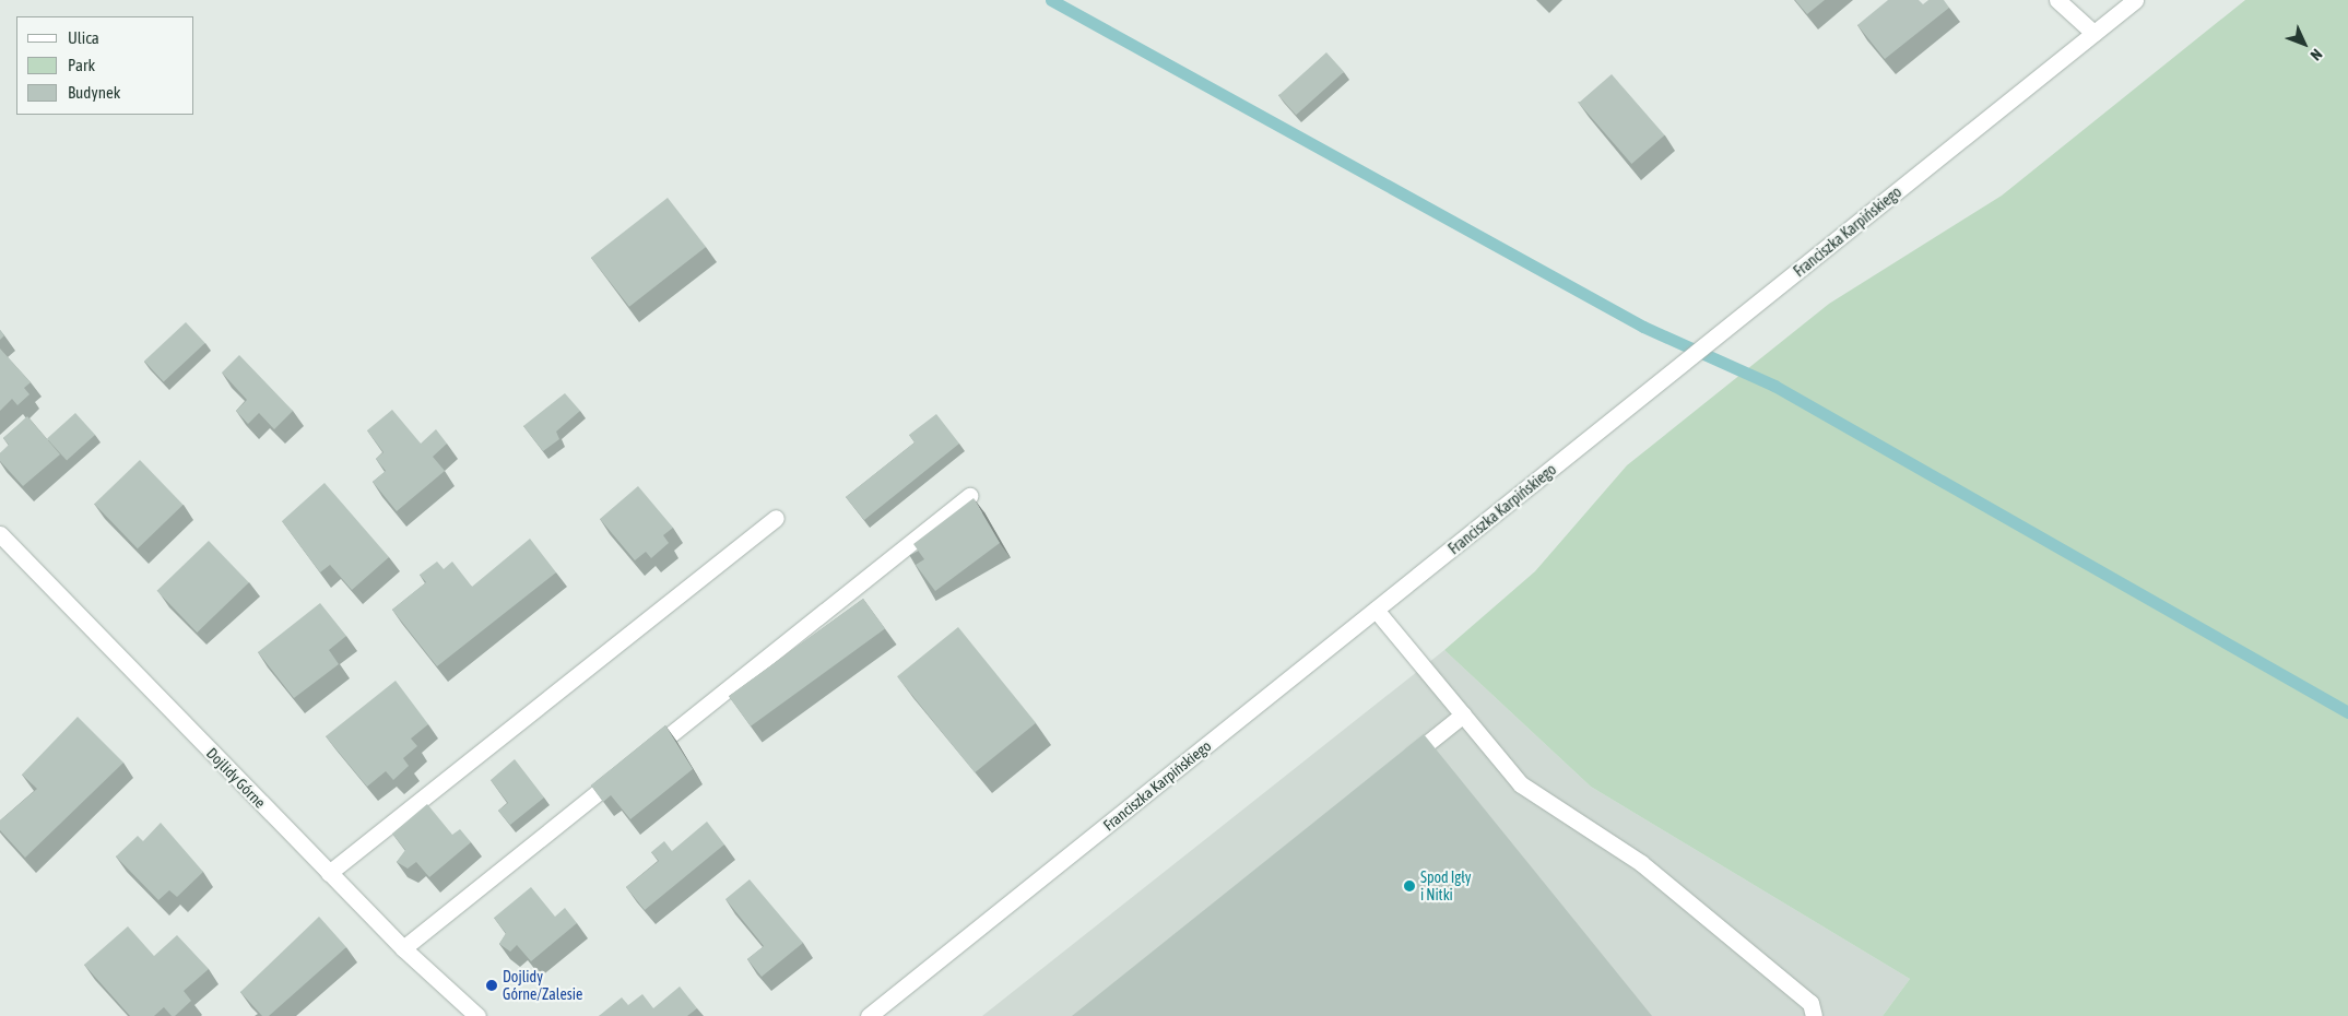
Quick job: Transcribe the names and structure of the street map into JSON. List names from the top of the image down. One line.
{"streets":{"street":["Franciszka Karpińskiego","Dojlidy Górne"]},"places":["Spod Igły i Nitki","Dojlidy Górne/Zalesie"],"legend":["Ulica","Park","Budynek"],"north":"bottom right"}
